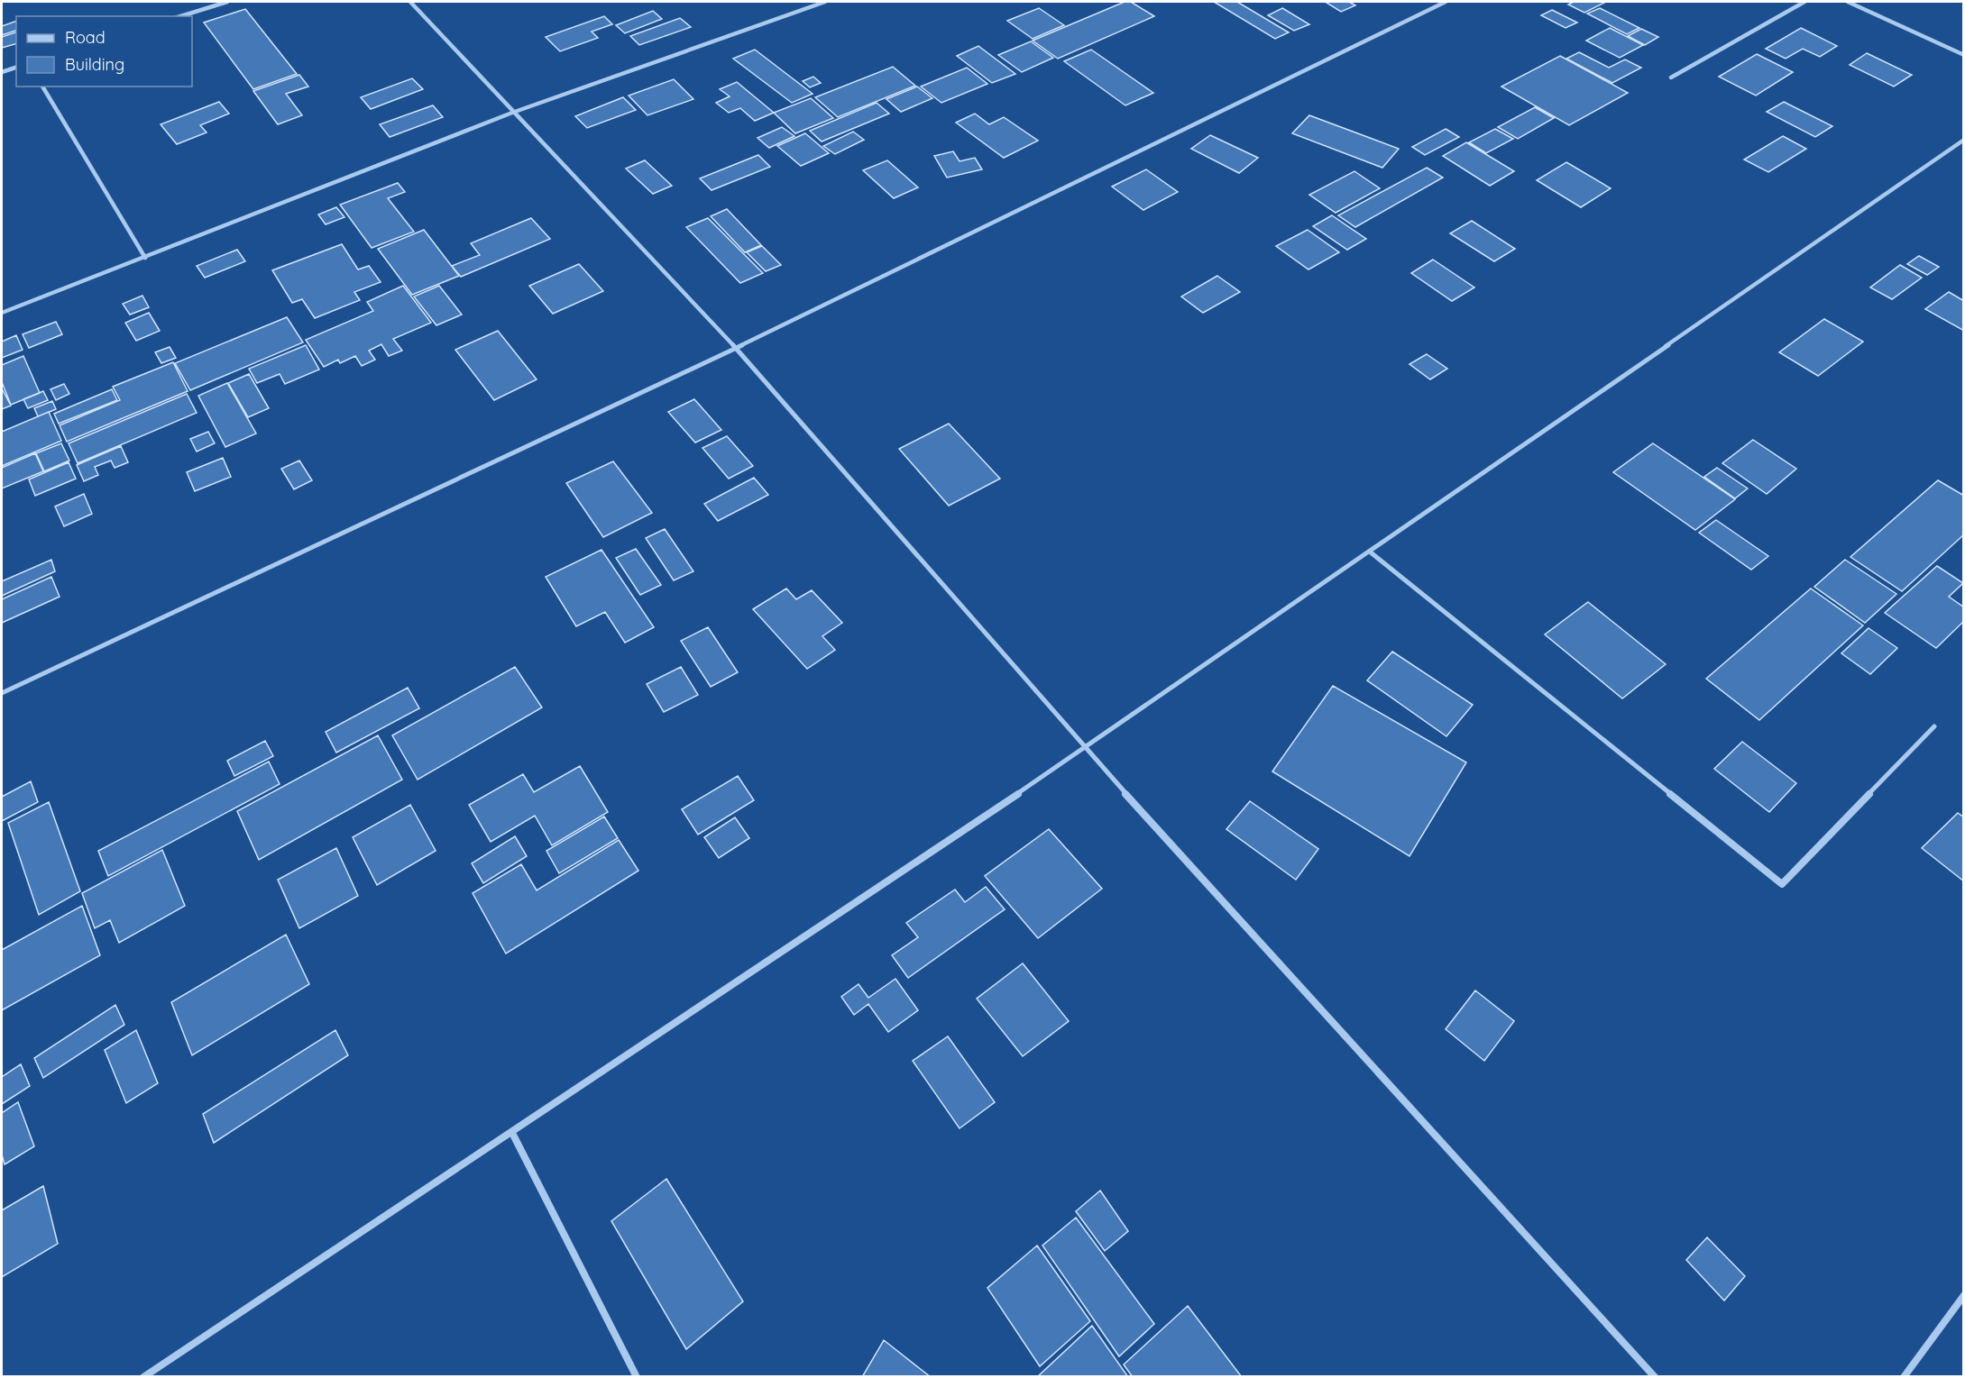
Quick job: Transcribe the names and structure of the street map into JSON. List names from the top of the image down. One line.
{"legend":["Road","Building"]}
